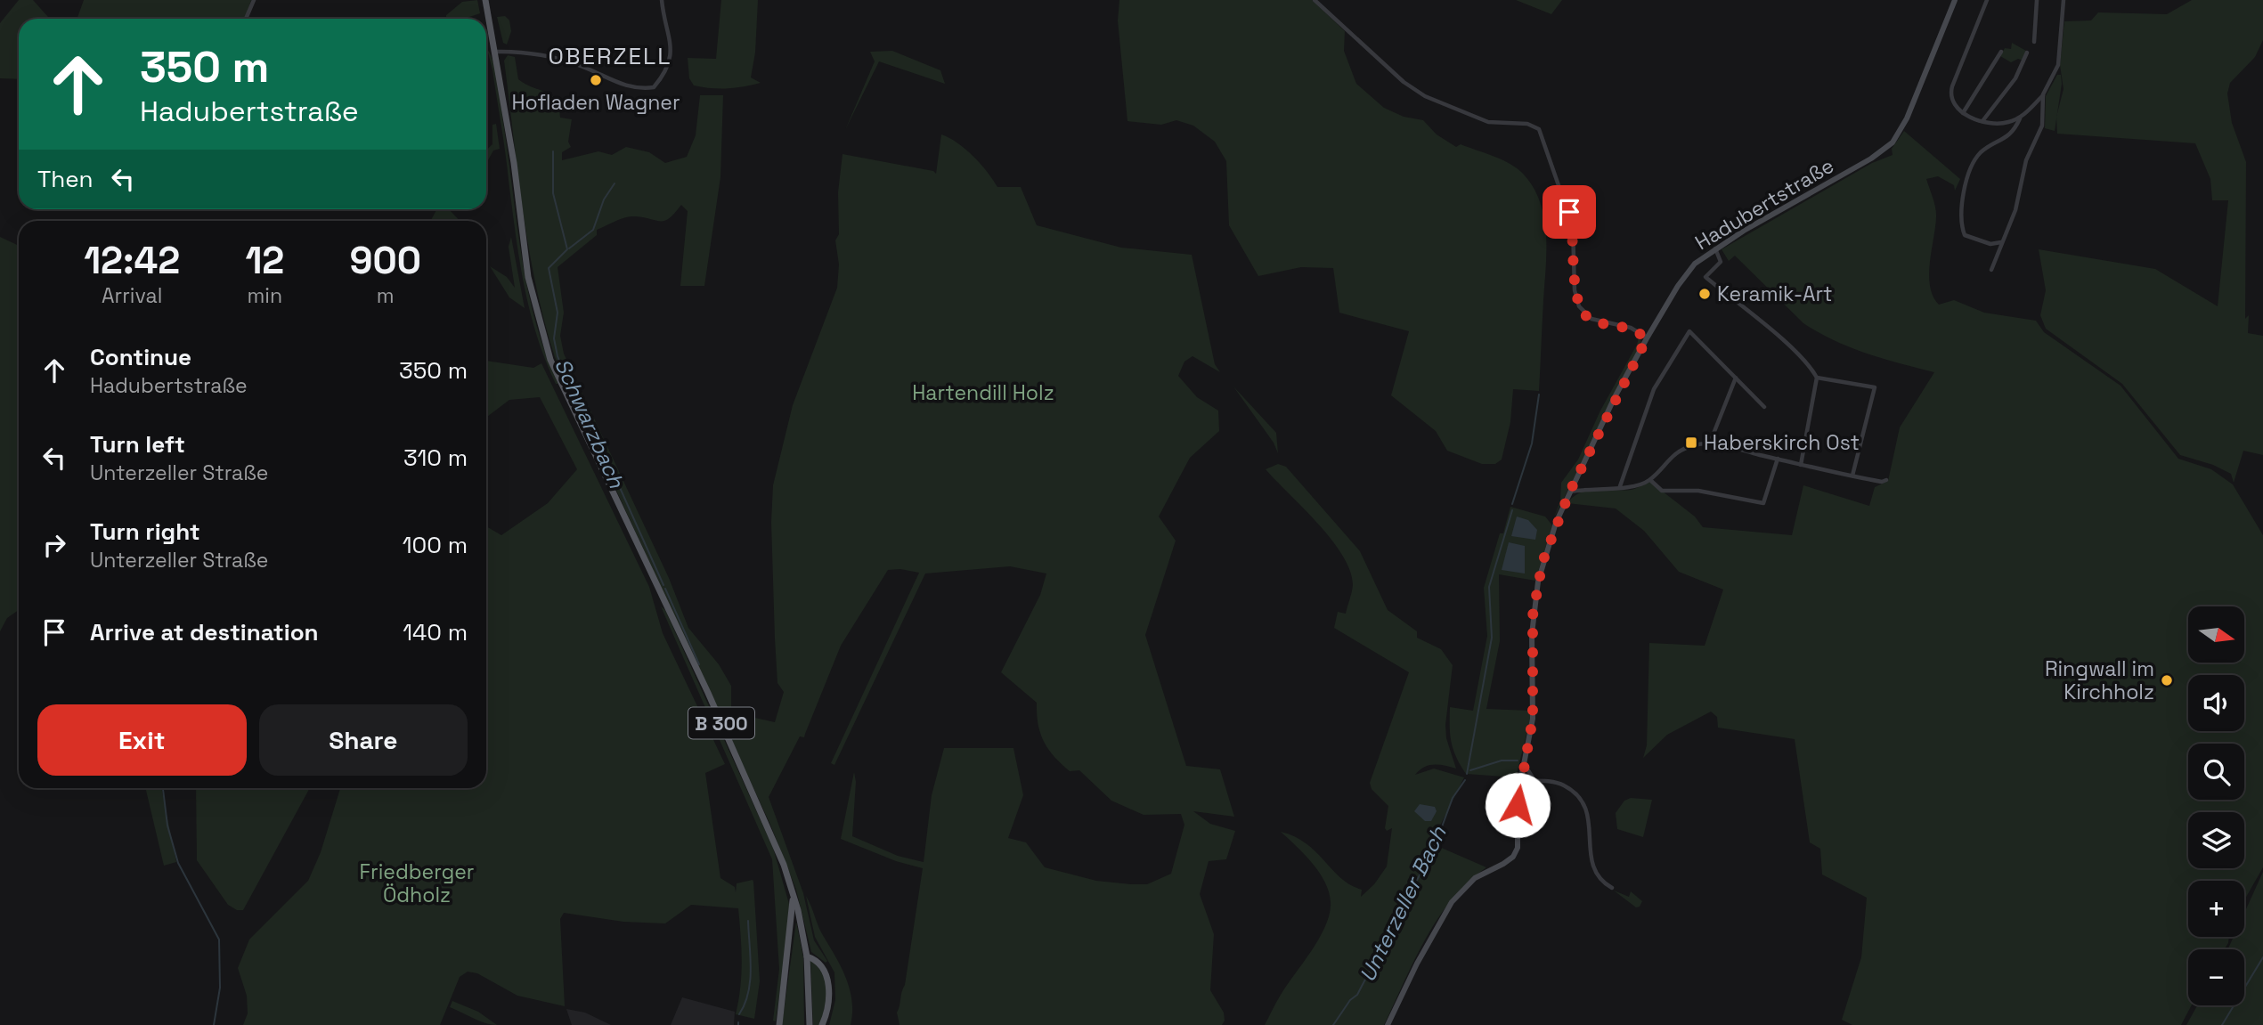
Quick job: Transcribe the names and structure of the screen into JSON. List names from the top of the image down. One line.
{"streets":{"main road":["B 300"],"street":["Hadubertstraße"]},"districts":["OBERZELL"],"water":["Schwarzbach","Unterzeller Bach"],"parks":["Hartendill Holz","Friedberger Ödholz"],"places":{"other":["Hofladen Wagner","Keramik-Art","Ringwall im Kirchholz"],"transit":["Haberskirch Ost"]},"north":"right","page":{"turn":["350 m","Hadubertstraße"],"then":"Then","eta":["12:42","Arrival","12","min","900","m"],"list":[{"name":"Continue","note":"Hadubertstraße","value":"350 m"},{"name":"Turn left","note":"Unterzeller Straße","value":"310 m"},{"name":"Turn right","note":"Unterzeller Straße","value":"100 m"},{"name":"Arrive at destination","value":"140 m"}],"map_buttons":["+","−"],"buttons":["Exit","Share"]}}
